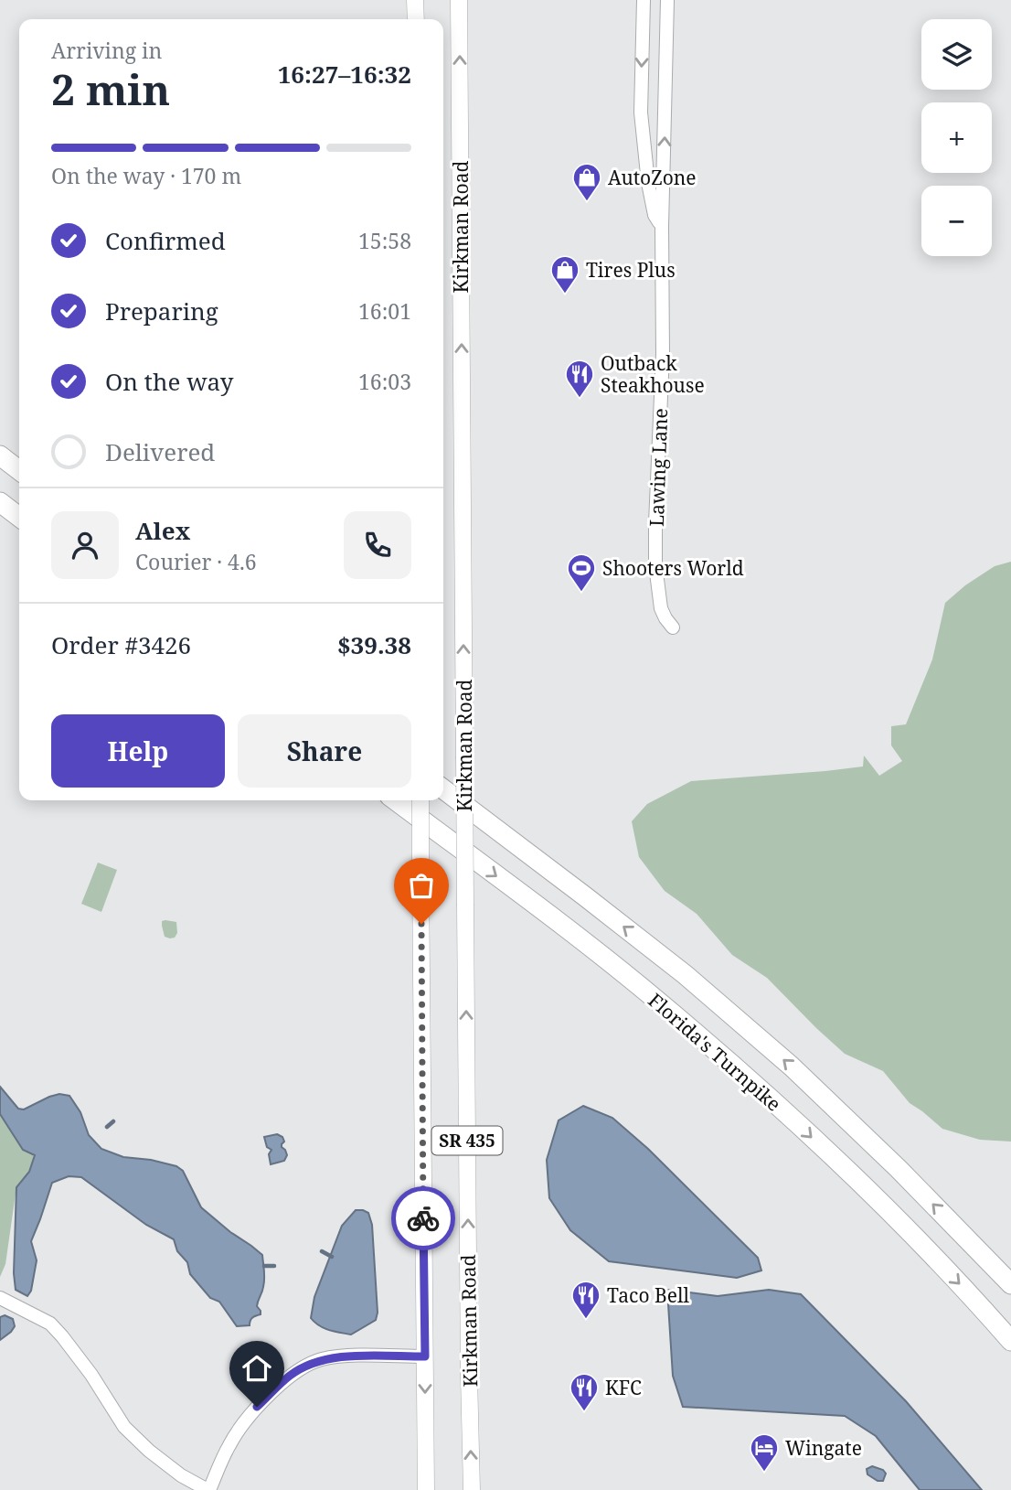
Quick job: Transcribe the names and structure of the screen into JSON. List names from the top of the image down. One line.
{"streets":{"highway":["Florida's Turnpike"],"main road":["Kirkman Road","SR 435"],"street":["Lawing Lane"]},"places":{"shop":["AutoZone","Tires Plus"],"restaurant":["Outback Steakhouse","Taco Bell","KFC"],"sports":["Shooters World"],"hotel":["Wingate"]},"page":{"map_buttons":["+","−"],"heading":["2 min","Arriving in","16:27–16:32"],"panel":["Alex","Courier · 4.6","Order #3426","$39.38"],"bar":"On the way · 170 m","list":[["Confirmed","15:58"],["Preparing","16:01"],["On the way","16:03"],"Delivered"],"buttons":["Help","Share"]}}
